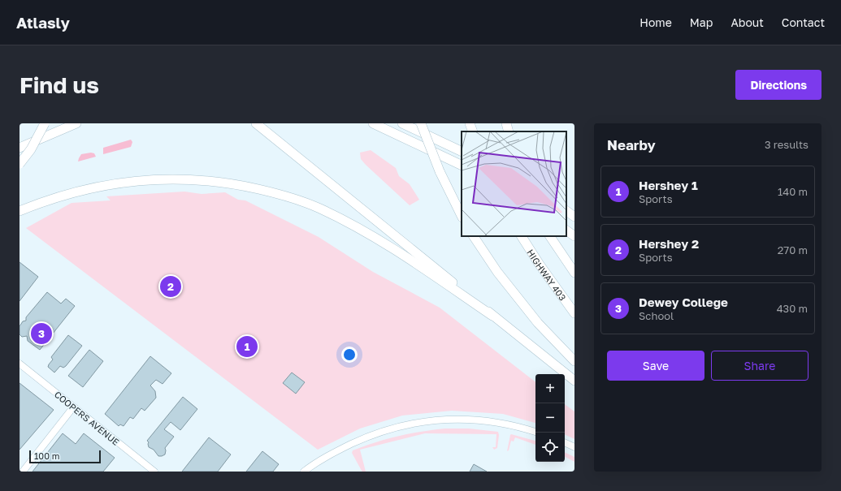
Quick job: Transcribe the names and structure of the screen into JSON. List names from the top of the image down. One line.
{"streets":{"highway":["HIGHWAY 403"],"street":["COOPERS AVENUE"]},"scale_bar":"100 m","page":{"header":"Atlasly","nav":["Home","Map","About","Contact"],"buttons":["Directions",["Save","Share"]],"title":"Find us","heading":["Nearby","3 results"],"list":[{"mark":"1","name":"Hershey 1","note":"Sports","value":"140 m"},{"mark":"2","name":"Hershey 2","note":"Sports","value":"270 m"},{"mark":"3","name":"Dewey College","note":"School","value":"430 m"}],"pins":["2","3","1"],"map_buttons":["+","−"],"scale":"100 m"}}
